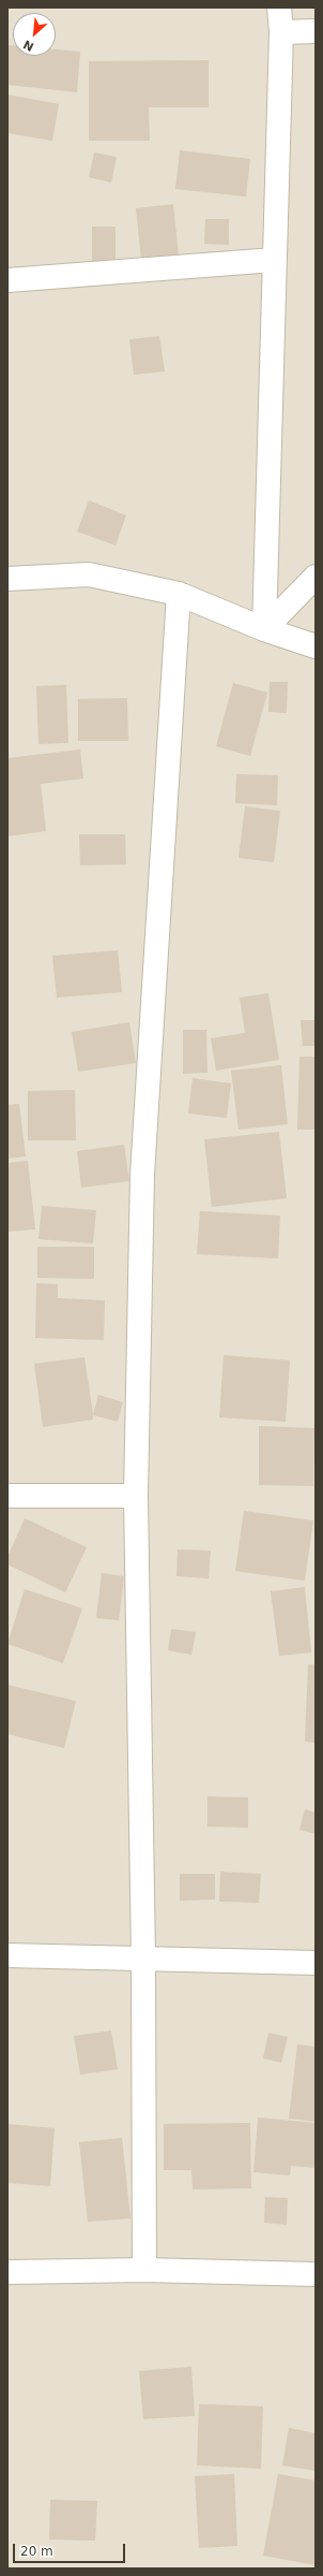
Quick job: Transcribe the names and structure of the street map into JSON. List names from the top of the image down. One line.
{"scale_bar":"20 m","north":"bottom left"}
